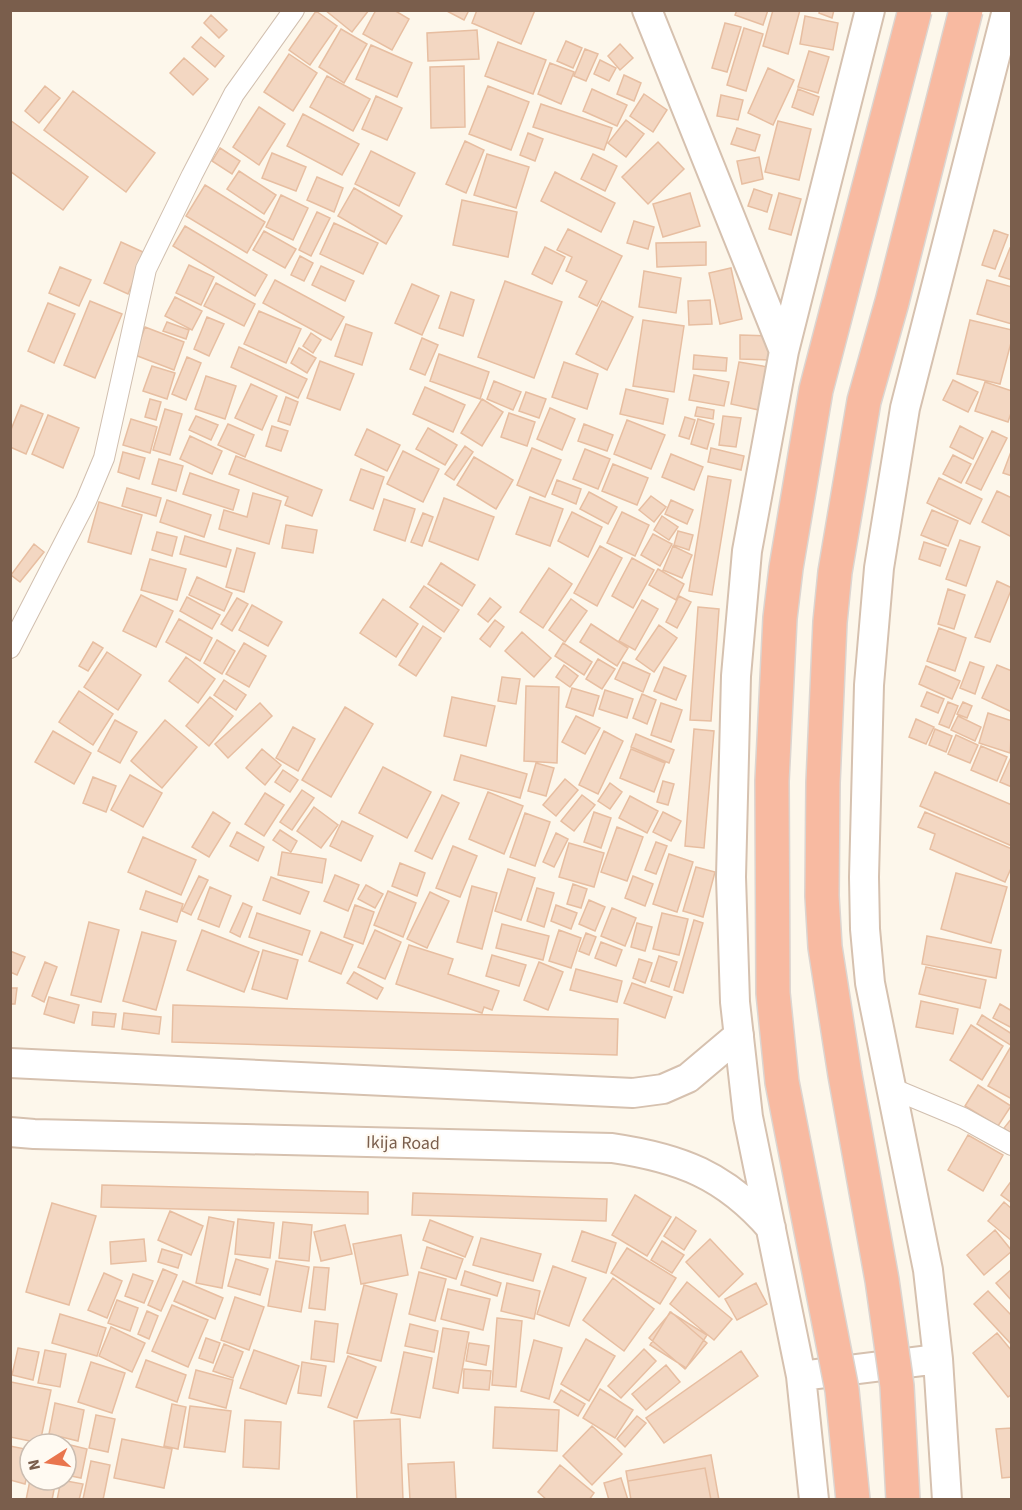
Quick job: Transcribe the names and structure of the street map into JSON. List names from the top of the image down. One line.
{"streets":{"street":["Ikija Road"]},"north":"left"}
